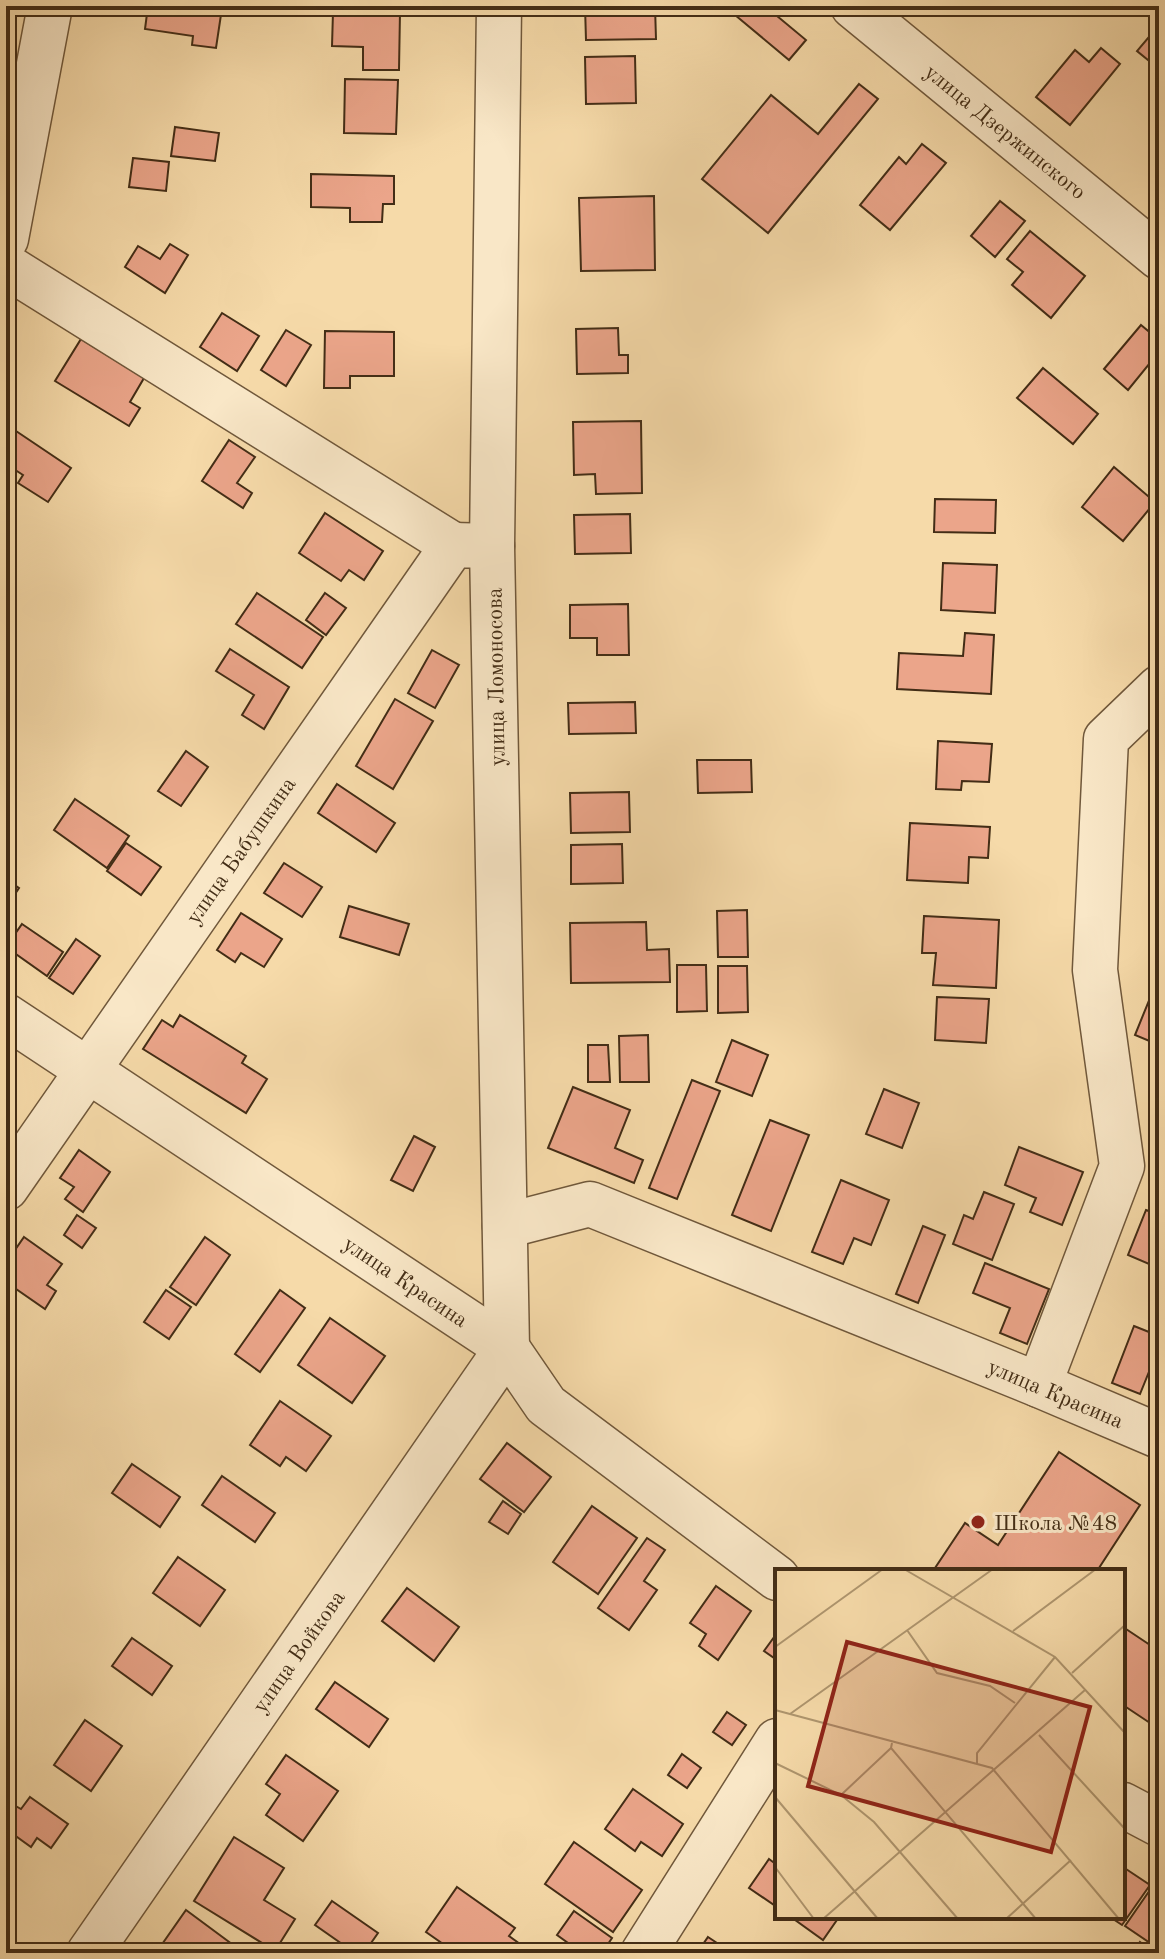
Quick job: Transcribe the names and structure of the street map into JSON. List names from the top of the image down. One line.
{"streets":{"street":["улица Дзержинского","улица Ломоносова","улица Бабушкина","улица Красина","улица Войкова"]},"crossings":[["улица Ломоносова","улица Бабушкина"],["улица Ломоносова","улица Красина"],["улица Ломоносова","улица Войкова"],["улица Бабушкина","улица Красина"],["улица Красина","улица Войкова"]],"places":["Школа №48"]}
